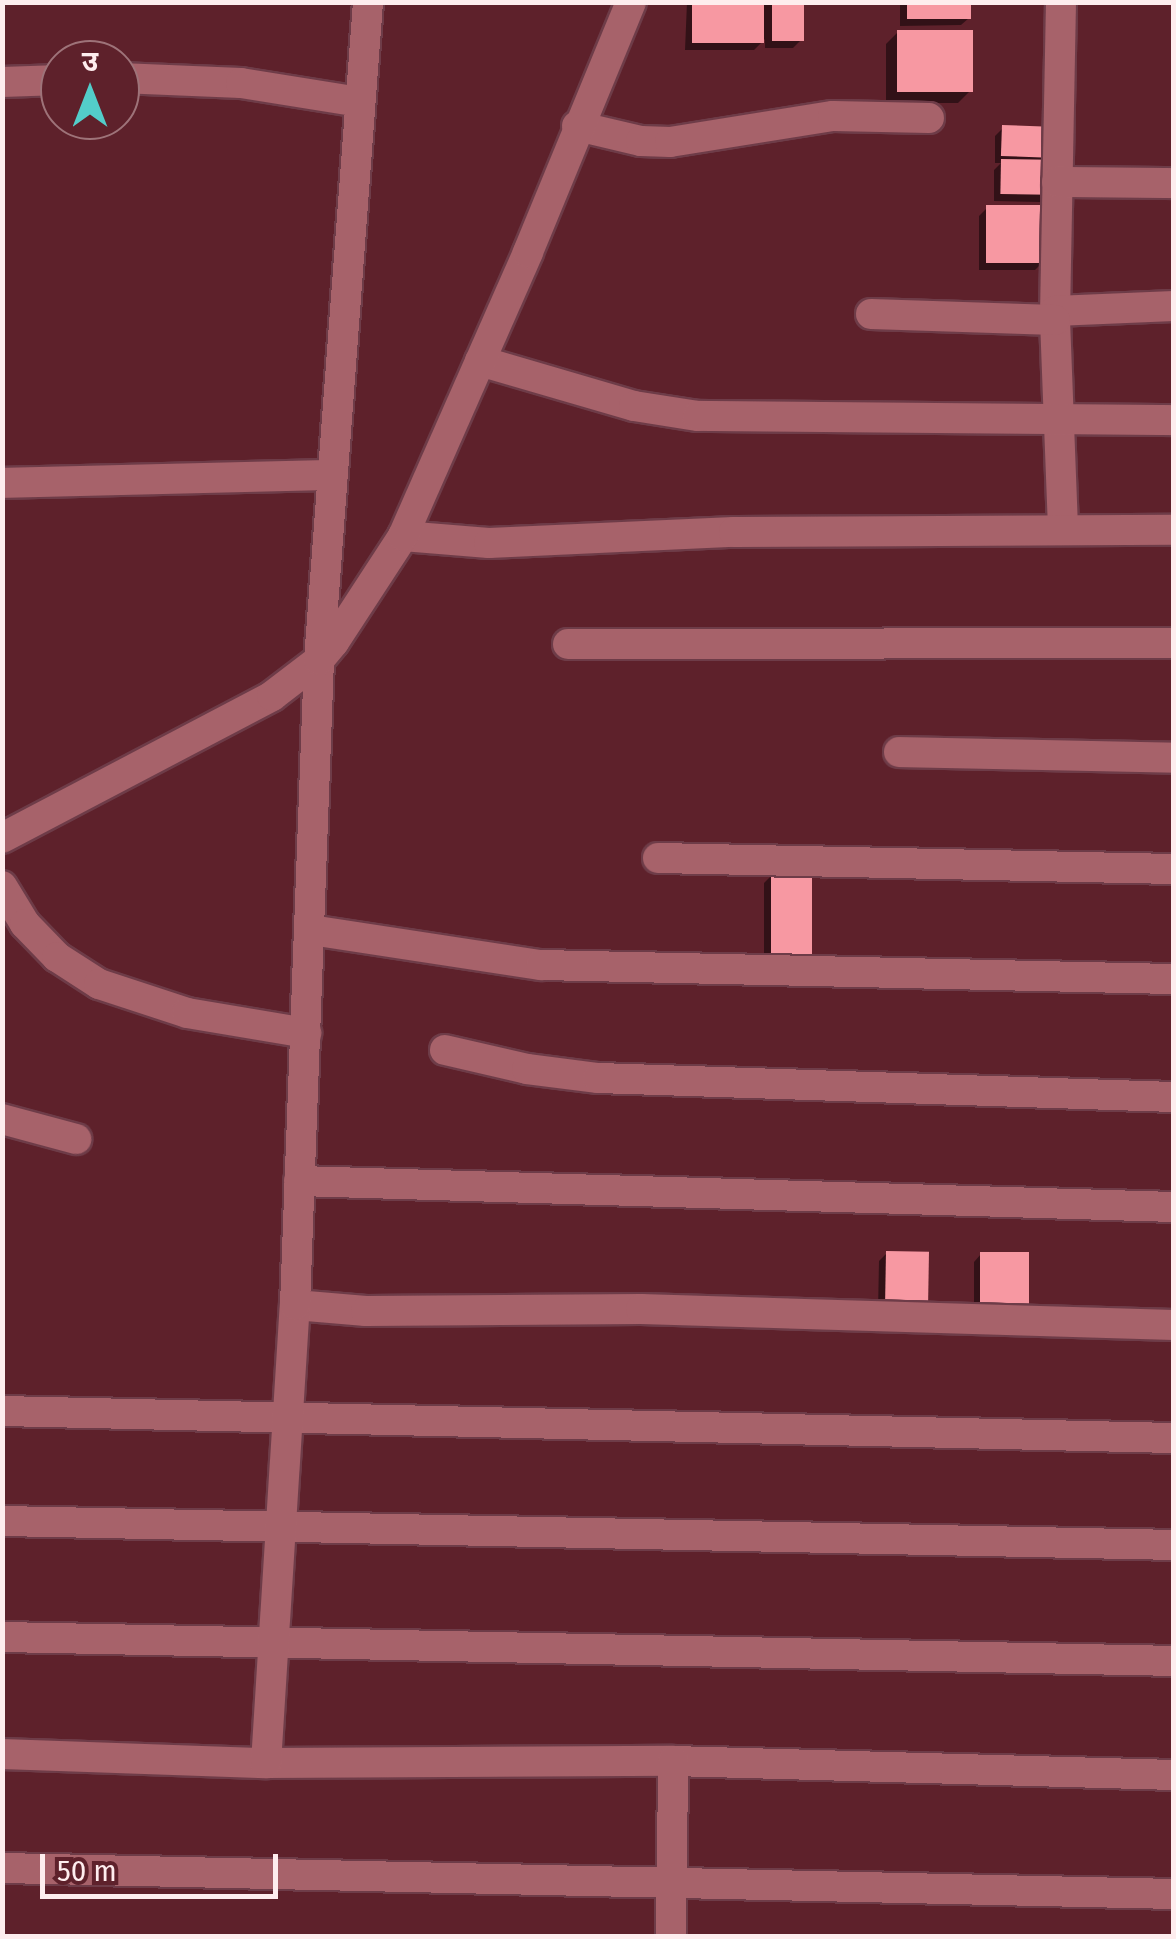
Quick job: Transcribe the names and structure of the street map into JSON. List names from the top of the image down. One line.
{"scale_bar":"50 m","north":"top"}
